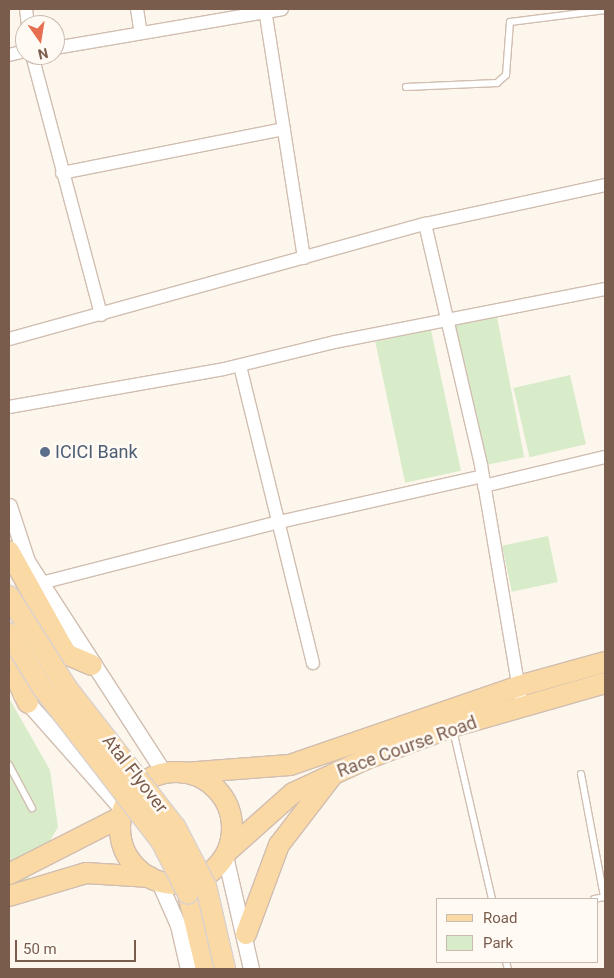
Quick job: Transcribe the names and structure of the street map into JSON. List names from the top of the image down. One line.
{"streets":{"main road":["Race Course Road","Atal Flyover"]},"places":["ICICI Bank"],"legend":["Road","Park"],"scale_bar":"50 m","north":"bottom"}
